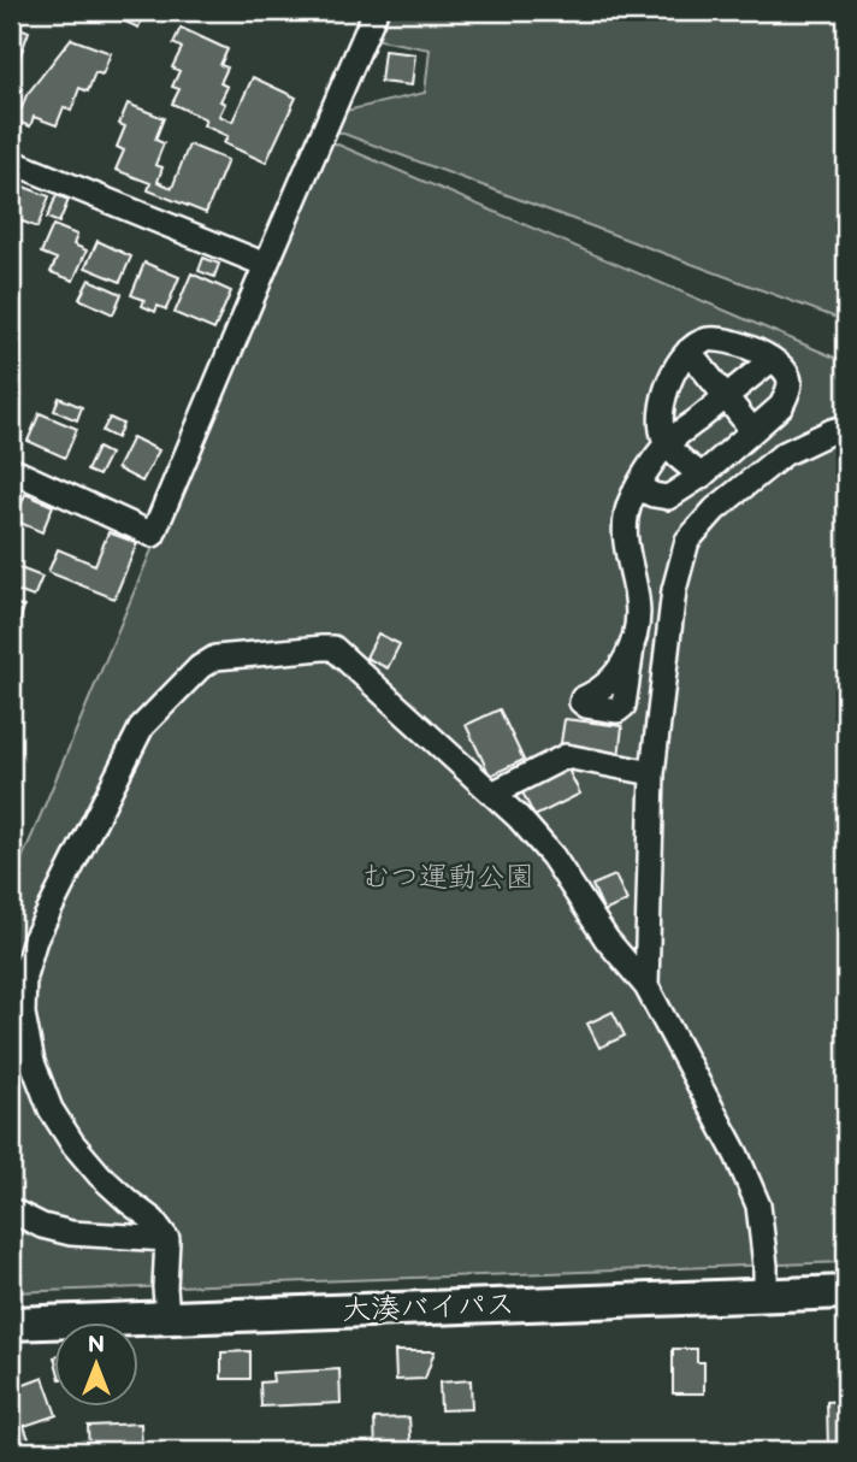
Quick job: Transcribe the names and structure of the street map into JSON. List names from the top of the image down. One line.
{"streets":{"highway":["大湊バイパス"]},"parks":["むつ運動公園"],"north":"top"}
